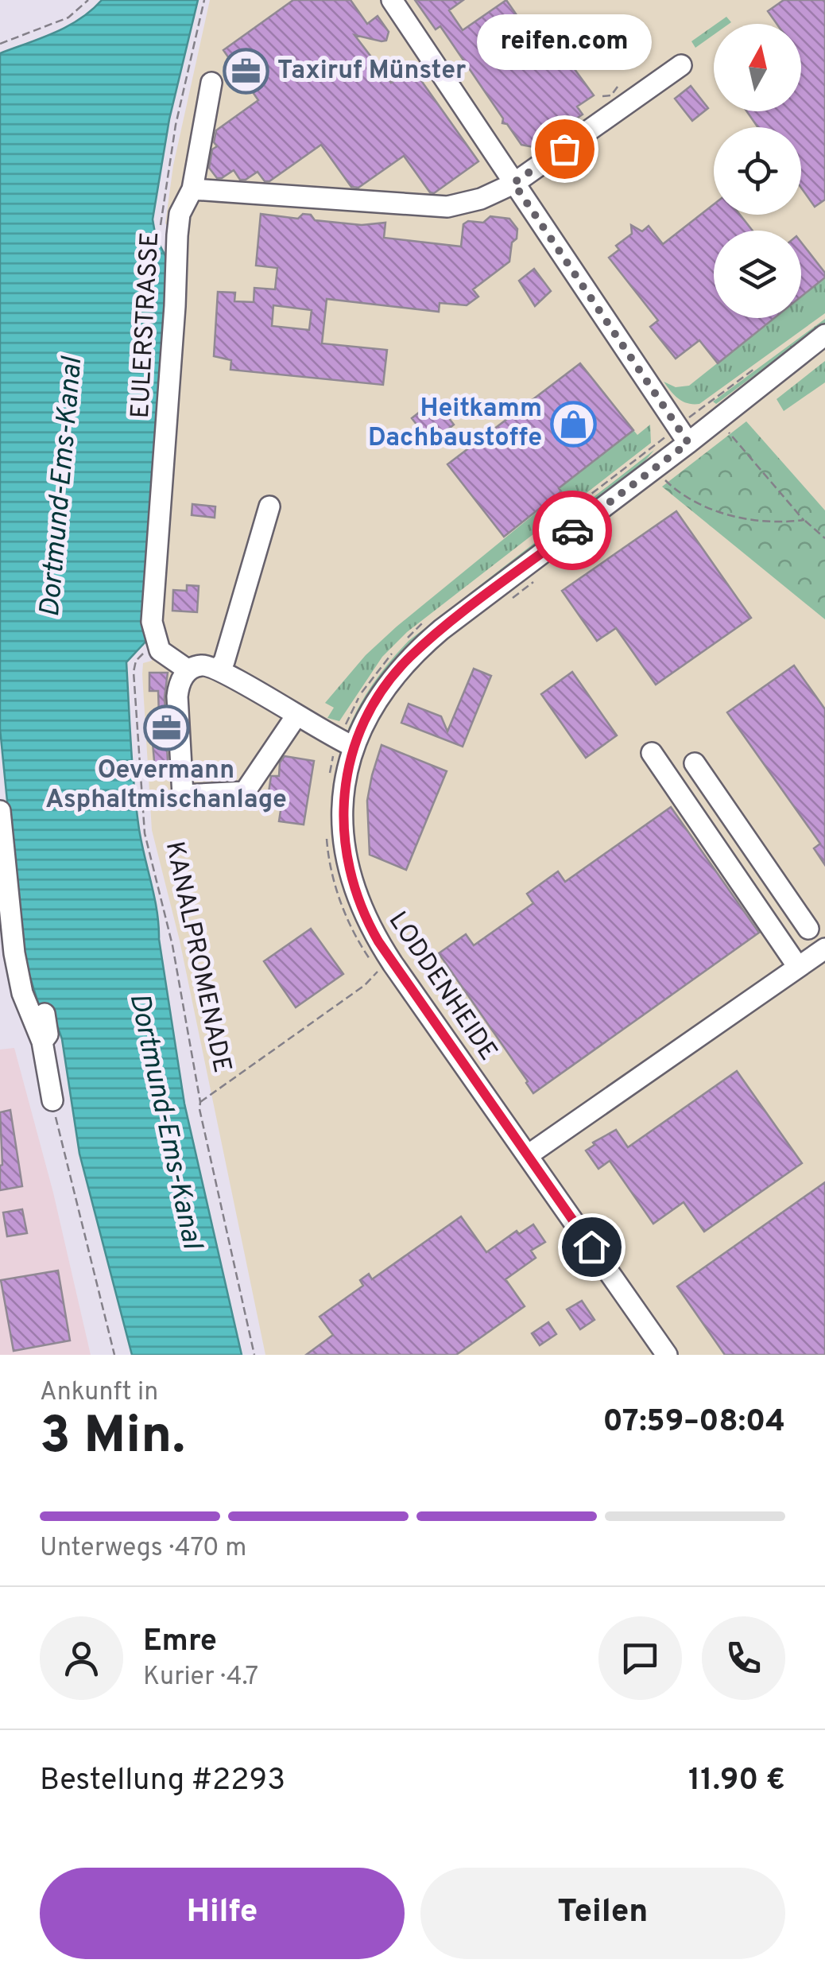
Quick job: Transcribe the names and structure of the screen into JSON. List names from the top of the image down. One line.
{"streets":{"street":["EULERSTRASSE","LODDENHEIDE"],"path":["KANALPROMENADE"]},"crossings":[["EULERSTRASSE","KANALPROMENADE"]],"water":["Dortmund-Ems-Kanal"],"places":{"office":["Taxiruf Münster","Oevermann Asphaltmischanlage"],"other":["reifen.com"],"shop":["Heitkamm Dachbaustoffe"]},"north":"top","page":{"bubble":"reifen.com","heading":["3 Min.","Ankunft in","07:59–08:04"],"panel":["Emre","Kurier · 4.7","Bestellung #2293","11.90 €"],"bar":"Unterwegs · 470 m","buttons":["Hilfe","Teilen"]}}
